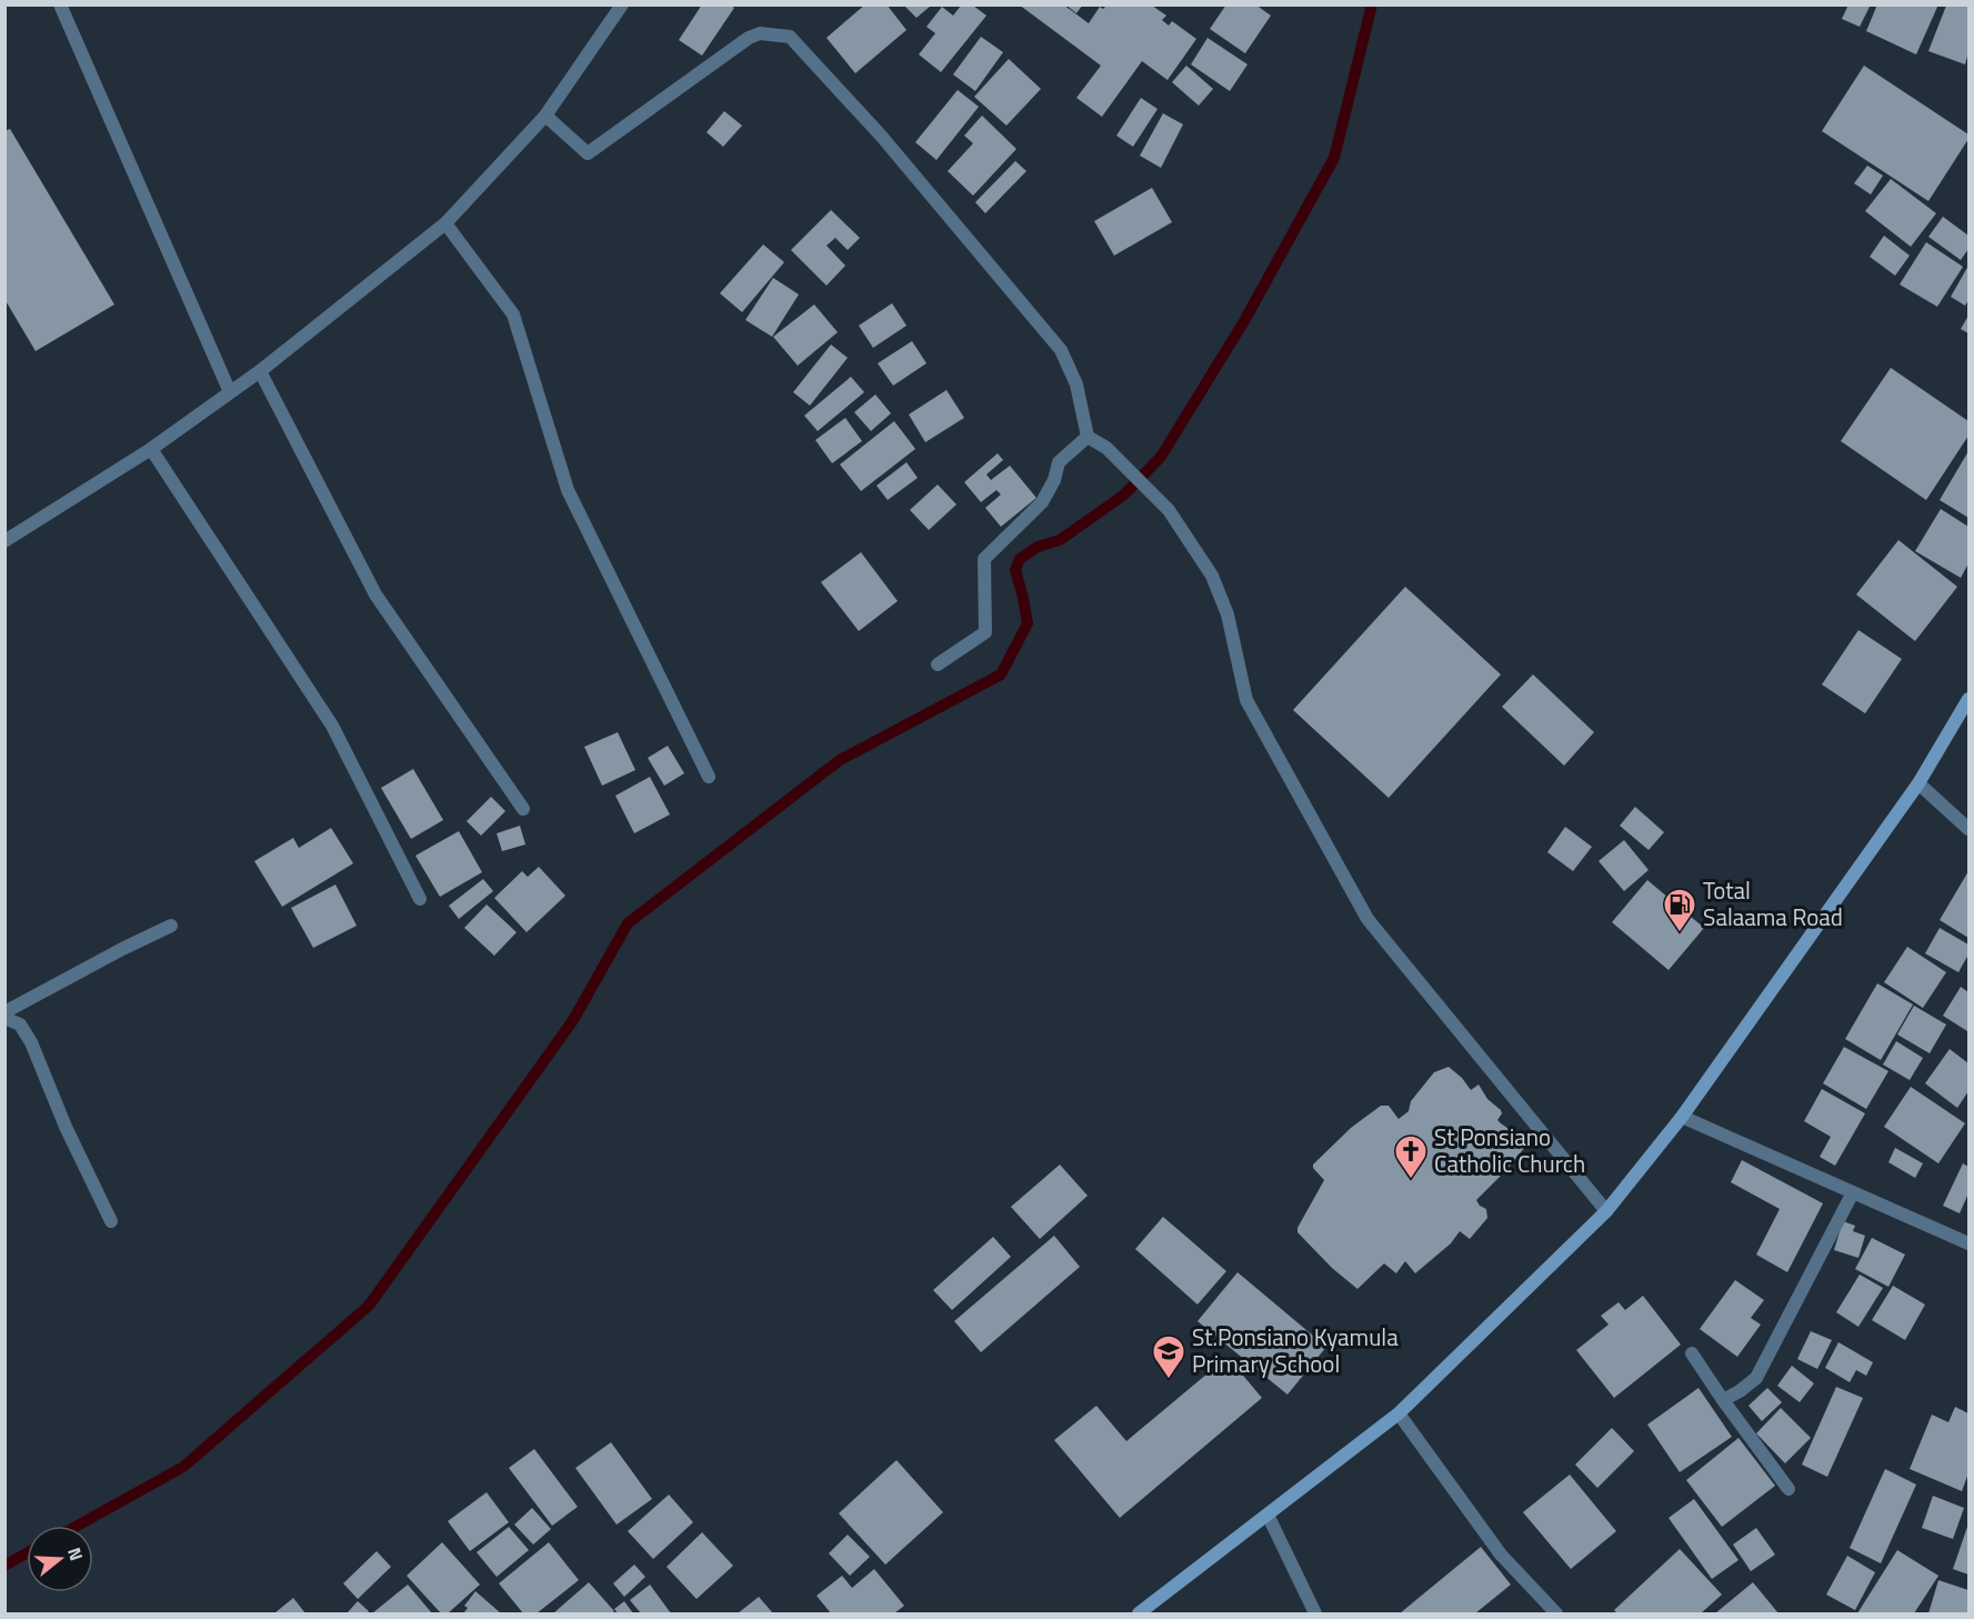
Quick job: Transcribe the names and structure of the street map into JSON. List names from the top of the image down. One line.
{"places":{"fuel station":["Total Salaama Road"],"church":["St Ponsiano Catholic Church"],"school or university":["St.Ponsiano Kyamula Primary School"]},"north":"right"}
